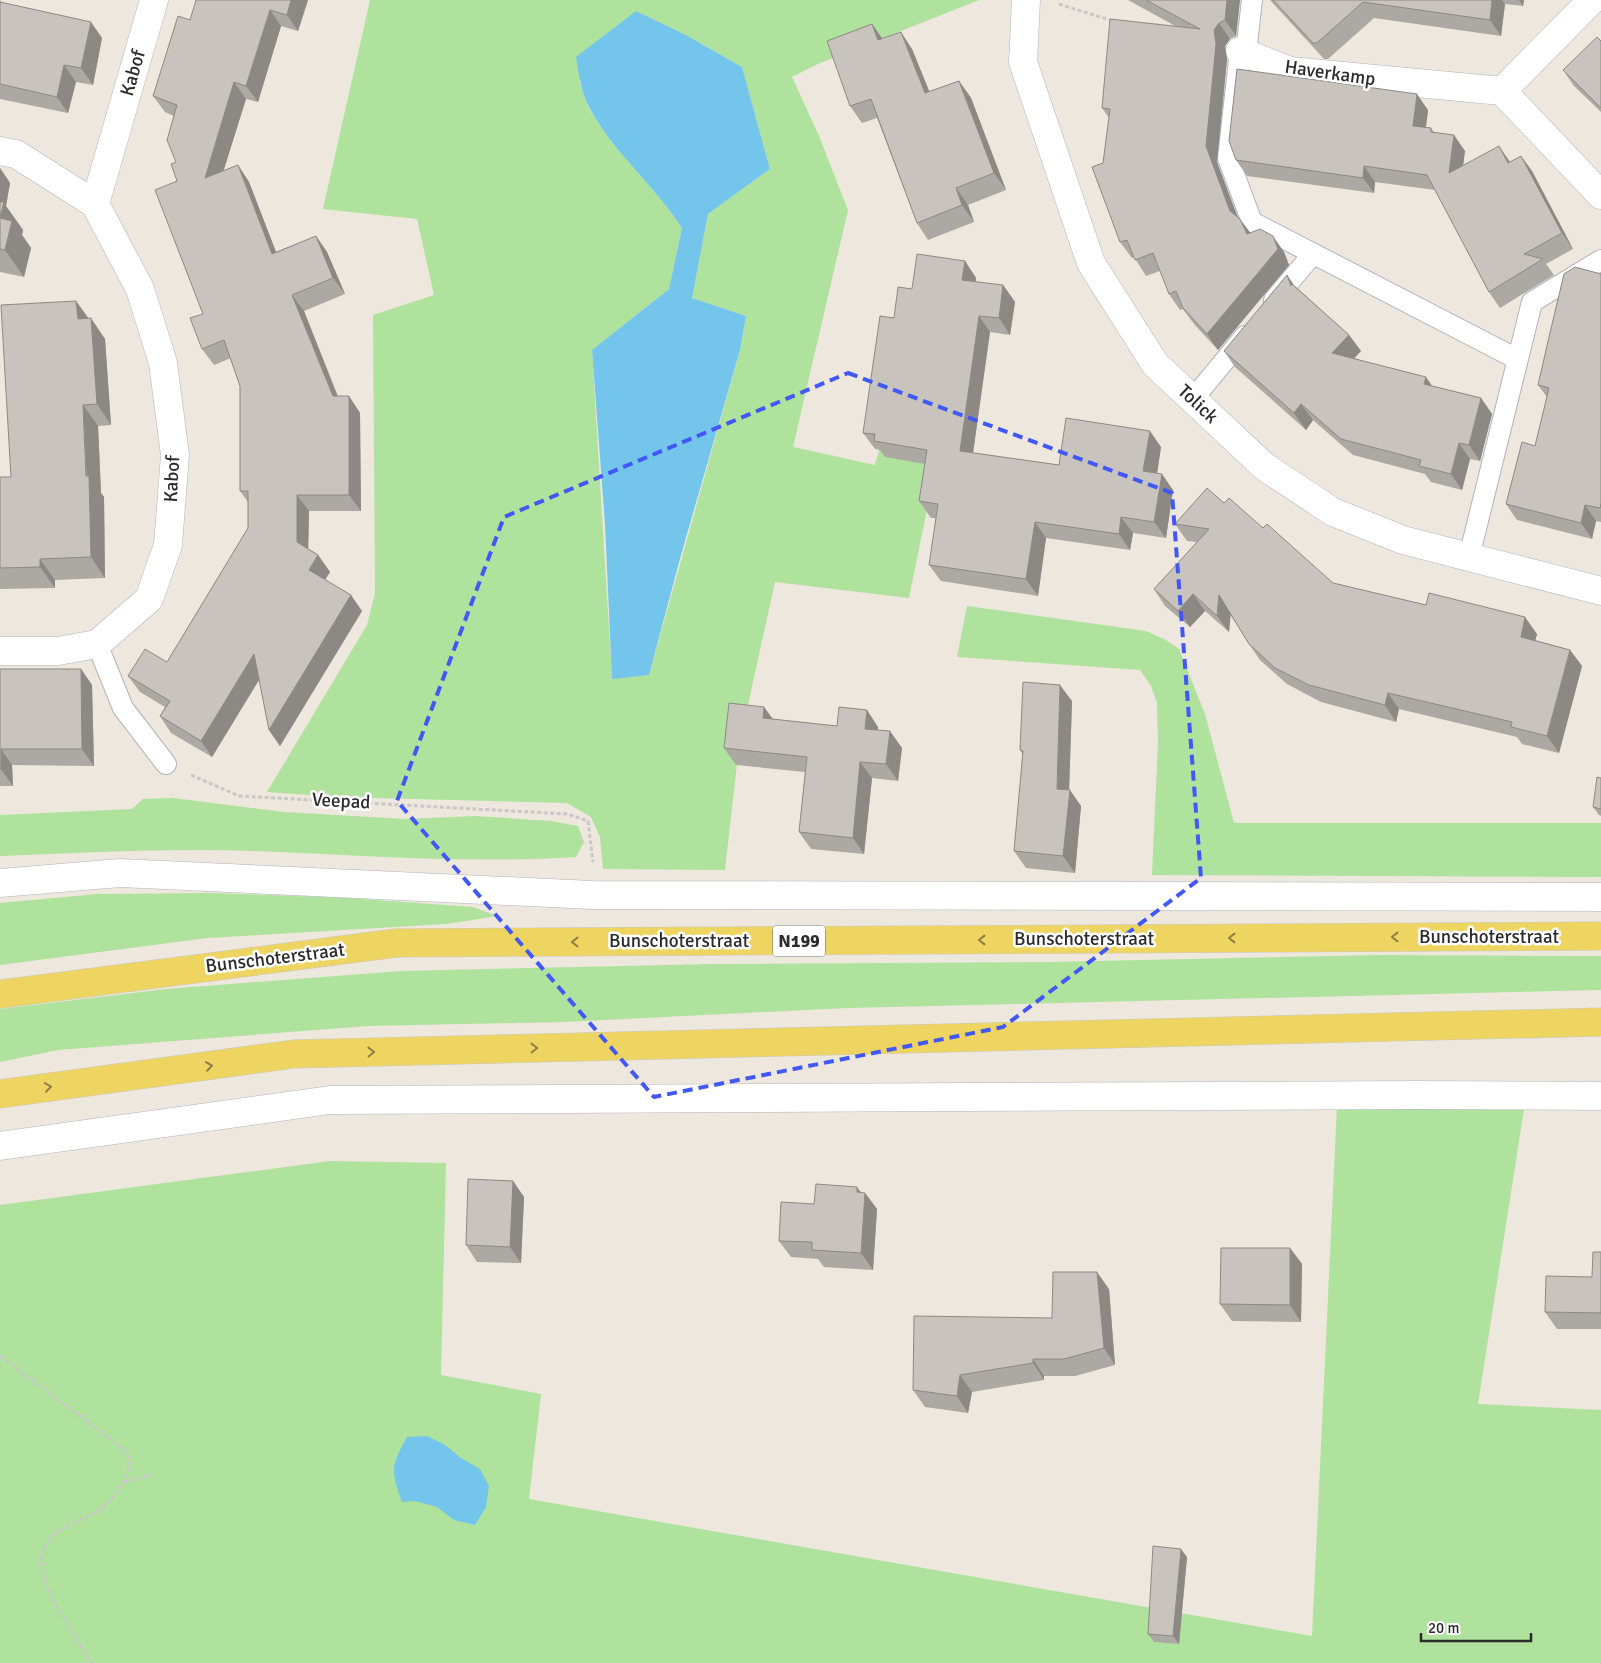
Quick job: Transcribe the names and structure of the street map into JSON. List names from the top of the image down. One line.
{"streets":{"main road":["Bunschoterstraat","N199"],"street":["Kabof","Haverkamp","Tolick"],"path":["Veepad"]},"scale_bar":"20 m"}
